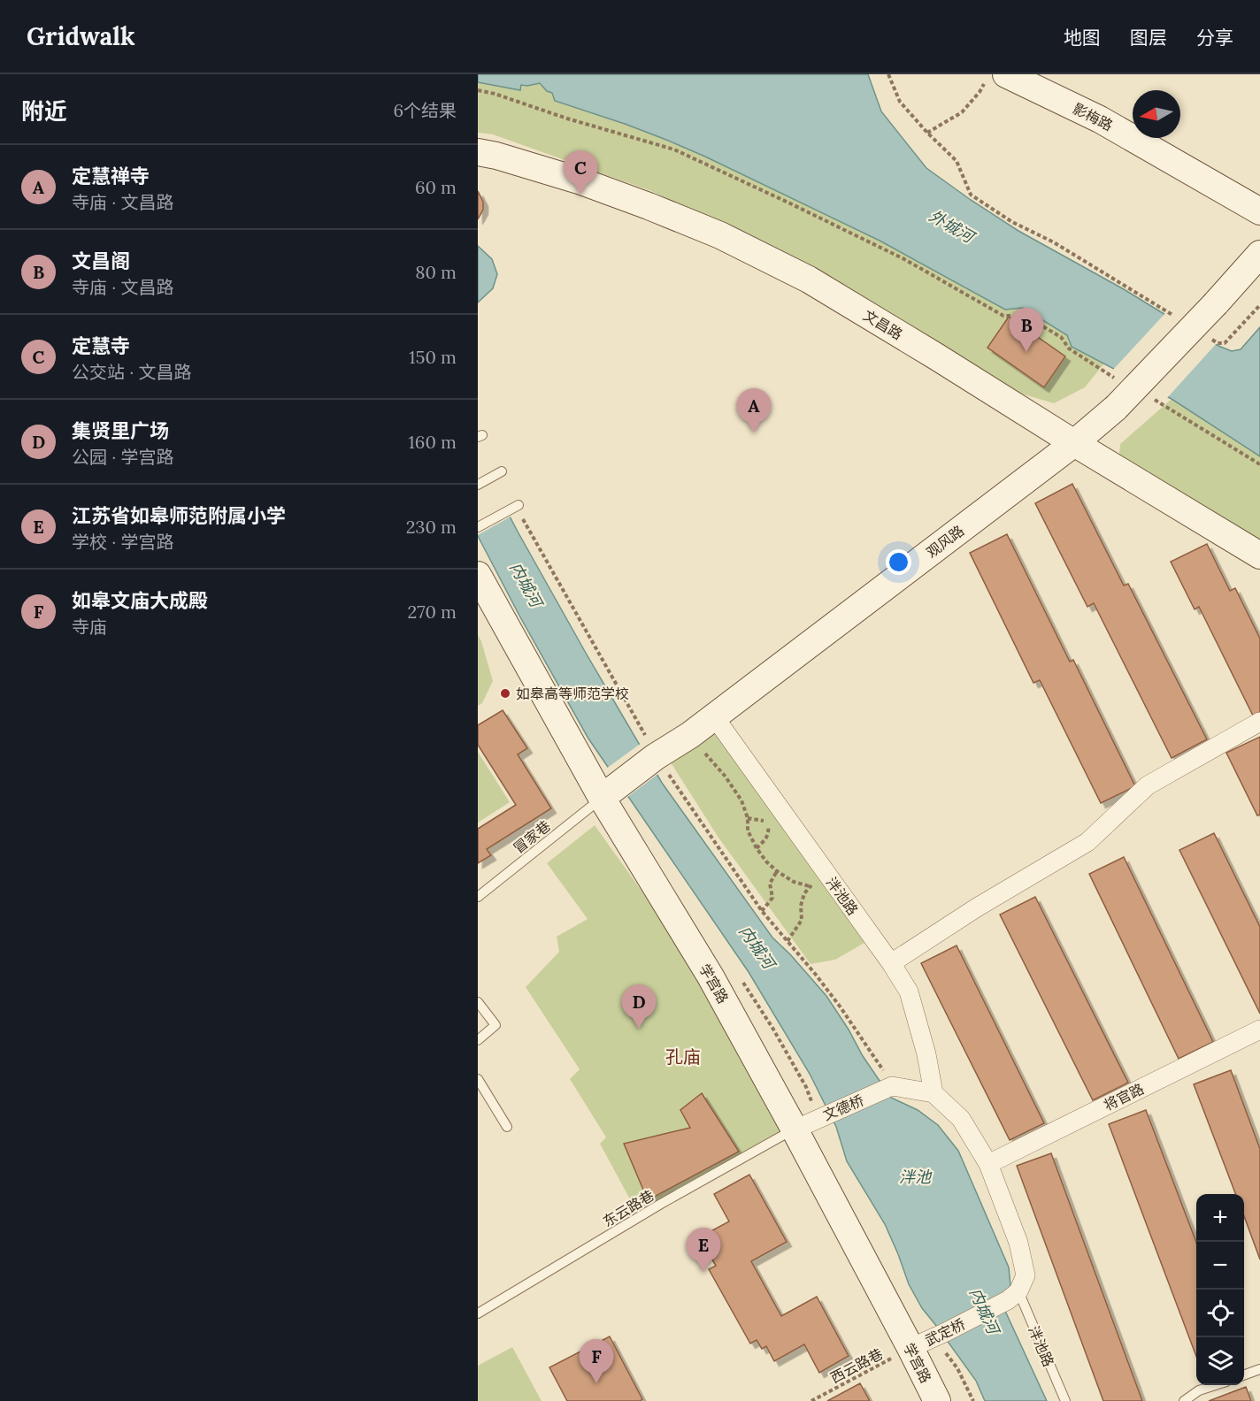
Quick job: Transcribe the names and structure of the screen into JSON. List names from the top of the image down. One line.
{"streets":{"street":["影梅路","文昌路","观风路","泮池路","学宫路","将官路","文德桥","武定桥"],"lane":["冒家巷","东云路巷"],"path":["西云路巷"]},"crossings":[["文昌路","观风路"],["观风路","冒家巷"],["观风路","泮池路"],["观风路","学宫路"],["冒家巷","学宫路"],["泮池路","武定桥"],["学宫路","文德桥"],["学宫路","东云路巷"],["学宫路","武定桥"],["学宫路","西云路巷"],["文德桥","东云路巷"],["武定桥","西云路巷"]],"districts":["孔庙"],"water":["外城河","内城河","泮池"],"places":["如皋高等师范学校"],"north":"left","page":{"header":"Gridwalk","nav":["地图","图层","分享"],"heading":["附近","6个结果"],"list":[{"mark":"A","name":"定慧禅寺","note":"寺庙 · 文昌路","value":"60 m"},{"mark":"B","name":"文昌阁","note":"寺庙 · 文昌路","value":"80 m"},{"mark":"C","name":"定慧寺","note":"公交站 · 文昌路","value":"150 m"},{"mark":"D","name":"集贤里广场","note":"公园 · 学宫路","value":"160 m"},{"mark":"E","name":"江苏省如皋师范附属小学","note":"学校 · 学宫路","value":"230 m"},{"mark":"F","name":"如皋文庙大成殿","note":"寺庙","value":"270 m"}],"pins":["C","B","A","D","E","F"],"map_buttons":["+","−"]}}
